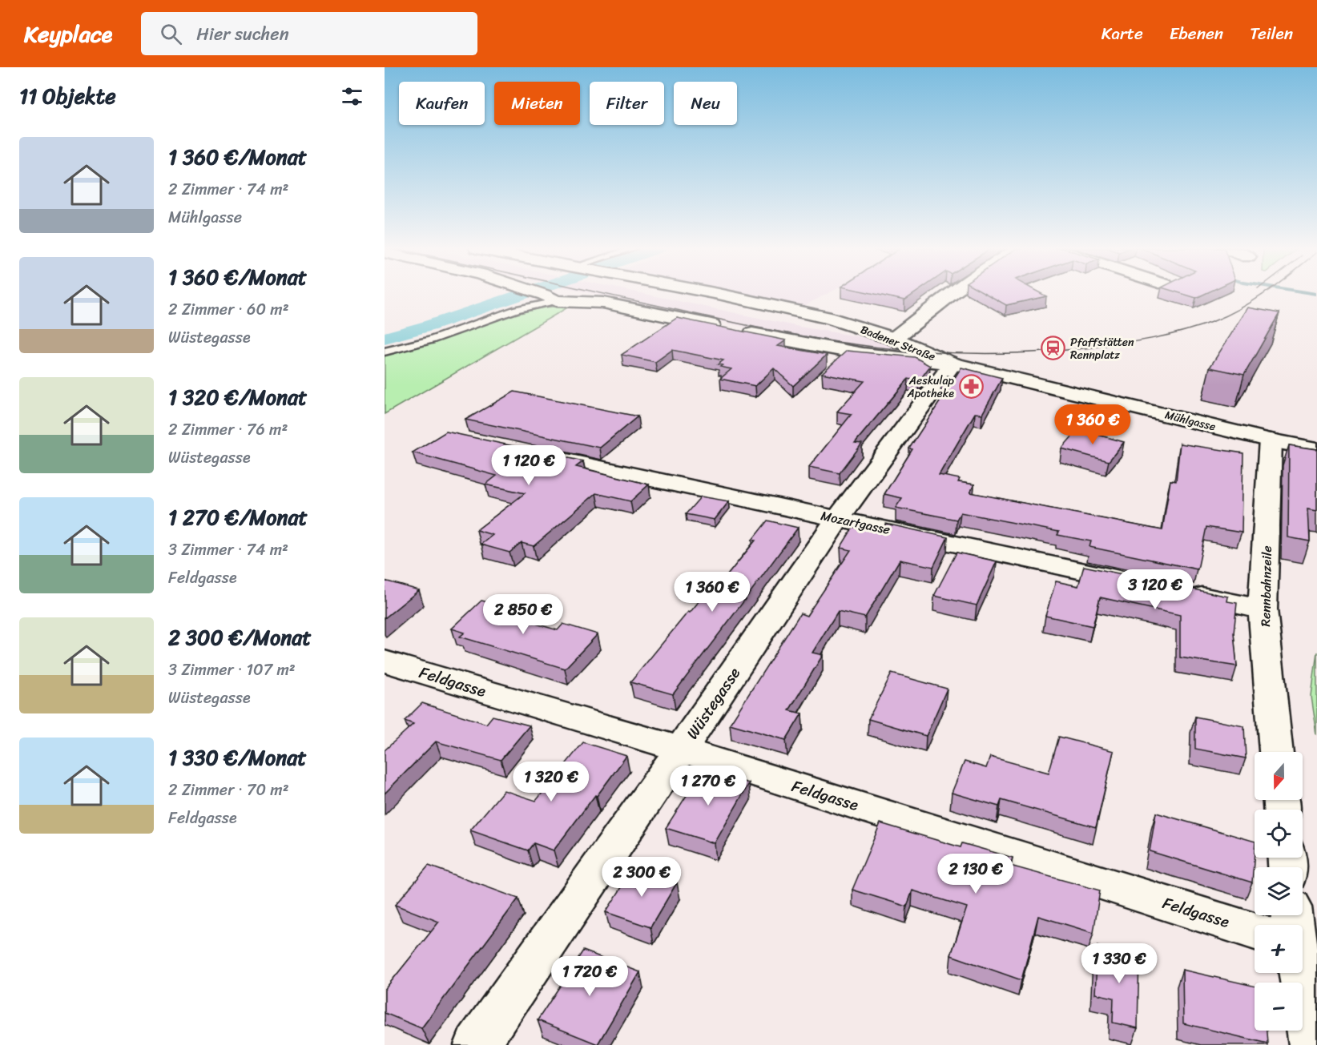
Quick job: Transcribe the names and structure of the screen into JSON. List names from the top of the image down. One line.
{"streets":{"street":["Badener Straße","Mühlgasse","Mozartgasse","Rennbahnzeile","Feldgasse","Wüstegasse"]},"crossings":[["Badener Straße","Mühlgasse"],["Badener Straße","Wüstegasse"],["Mühlgasse","Rennbahnzeile"],["Mühlgasse","Wüstegasse"],["Mozartgasse","Wüstegasse"],["Feldgasse","Wüstegasse"]],"places":{"station":["Pfaffstätten Rennplatz"],"pharmacy":["Aeskulap Apotheke"]},"north":"bottom","page":{"header":"Keyplace","search":"Hier suchen","nav":["Karte","Ebenen","Teilen"],"heading":"11 Objekte","chip":["Kaufen","Mieten","Filter","Neu"],"list":[{"name":"1 360 €/Monat","note":"2 Zimmer · 74 m² · Mühlgasse"},{"name":"1 360 €/Monat","note":"2 Zimmer · 60 m² · Wüstegasse"},{"name":"1 320 €/Monat","note":"2 Zimmer · 76 m² · Wüstegasse"},{"name":"1 270 €/Monat","note":"3 Zimmer · 74 m² · Feldgasse"},{"name":"2 300 €/Monat","note":"3 Zimmer · 107 m² · Wüstegasse"},{"name":"1 330 €/Monat","note":"2 Zimmer · 70 m² · Feldgasse"}],"price":["1 360 €","1 120 €","3 120 €","1 360 €","2 850 €","1 320 €","1 270 €","2 130 €","2 300 €","1 330 €","1 720 €"],"map_buttons":["+","−"]}}
